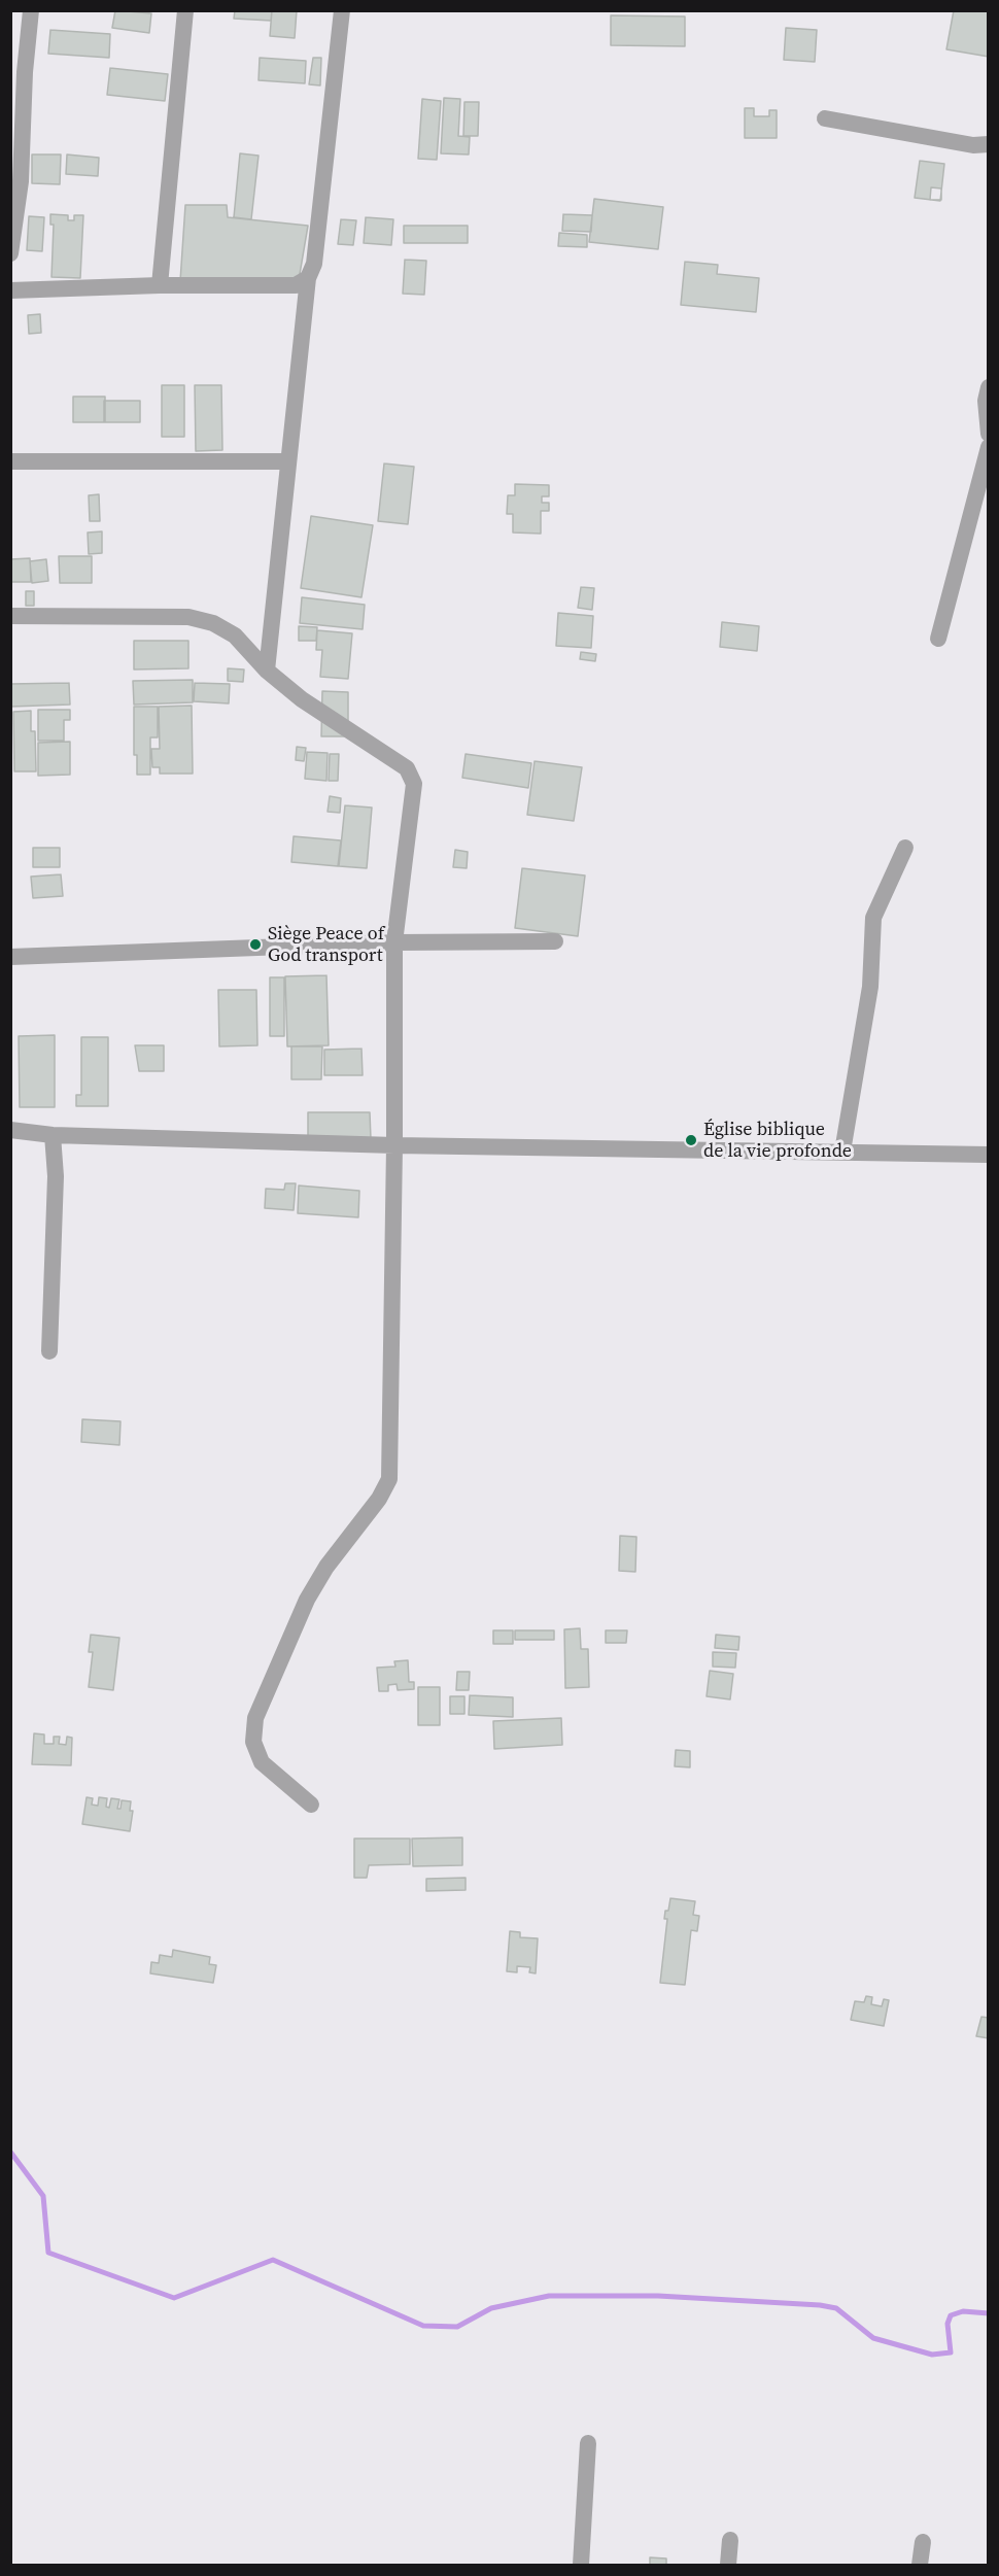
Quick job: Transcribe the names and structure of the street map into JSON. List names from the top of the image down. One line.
{"places":["Siège Peace of God transport","Église biblique de la vie profonde"]}
